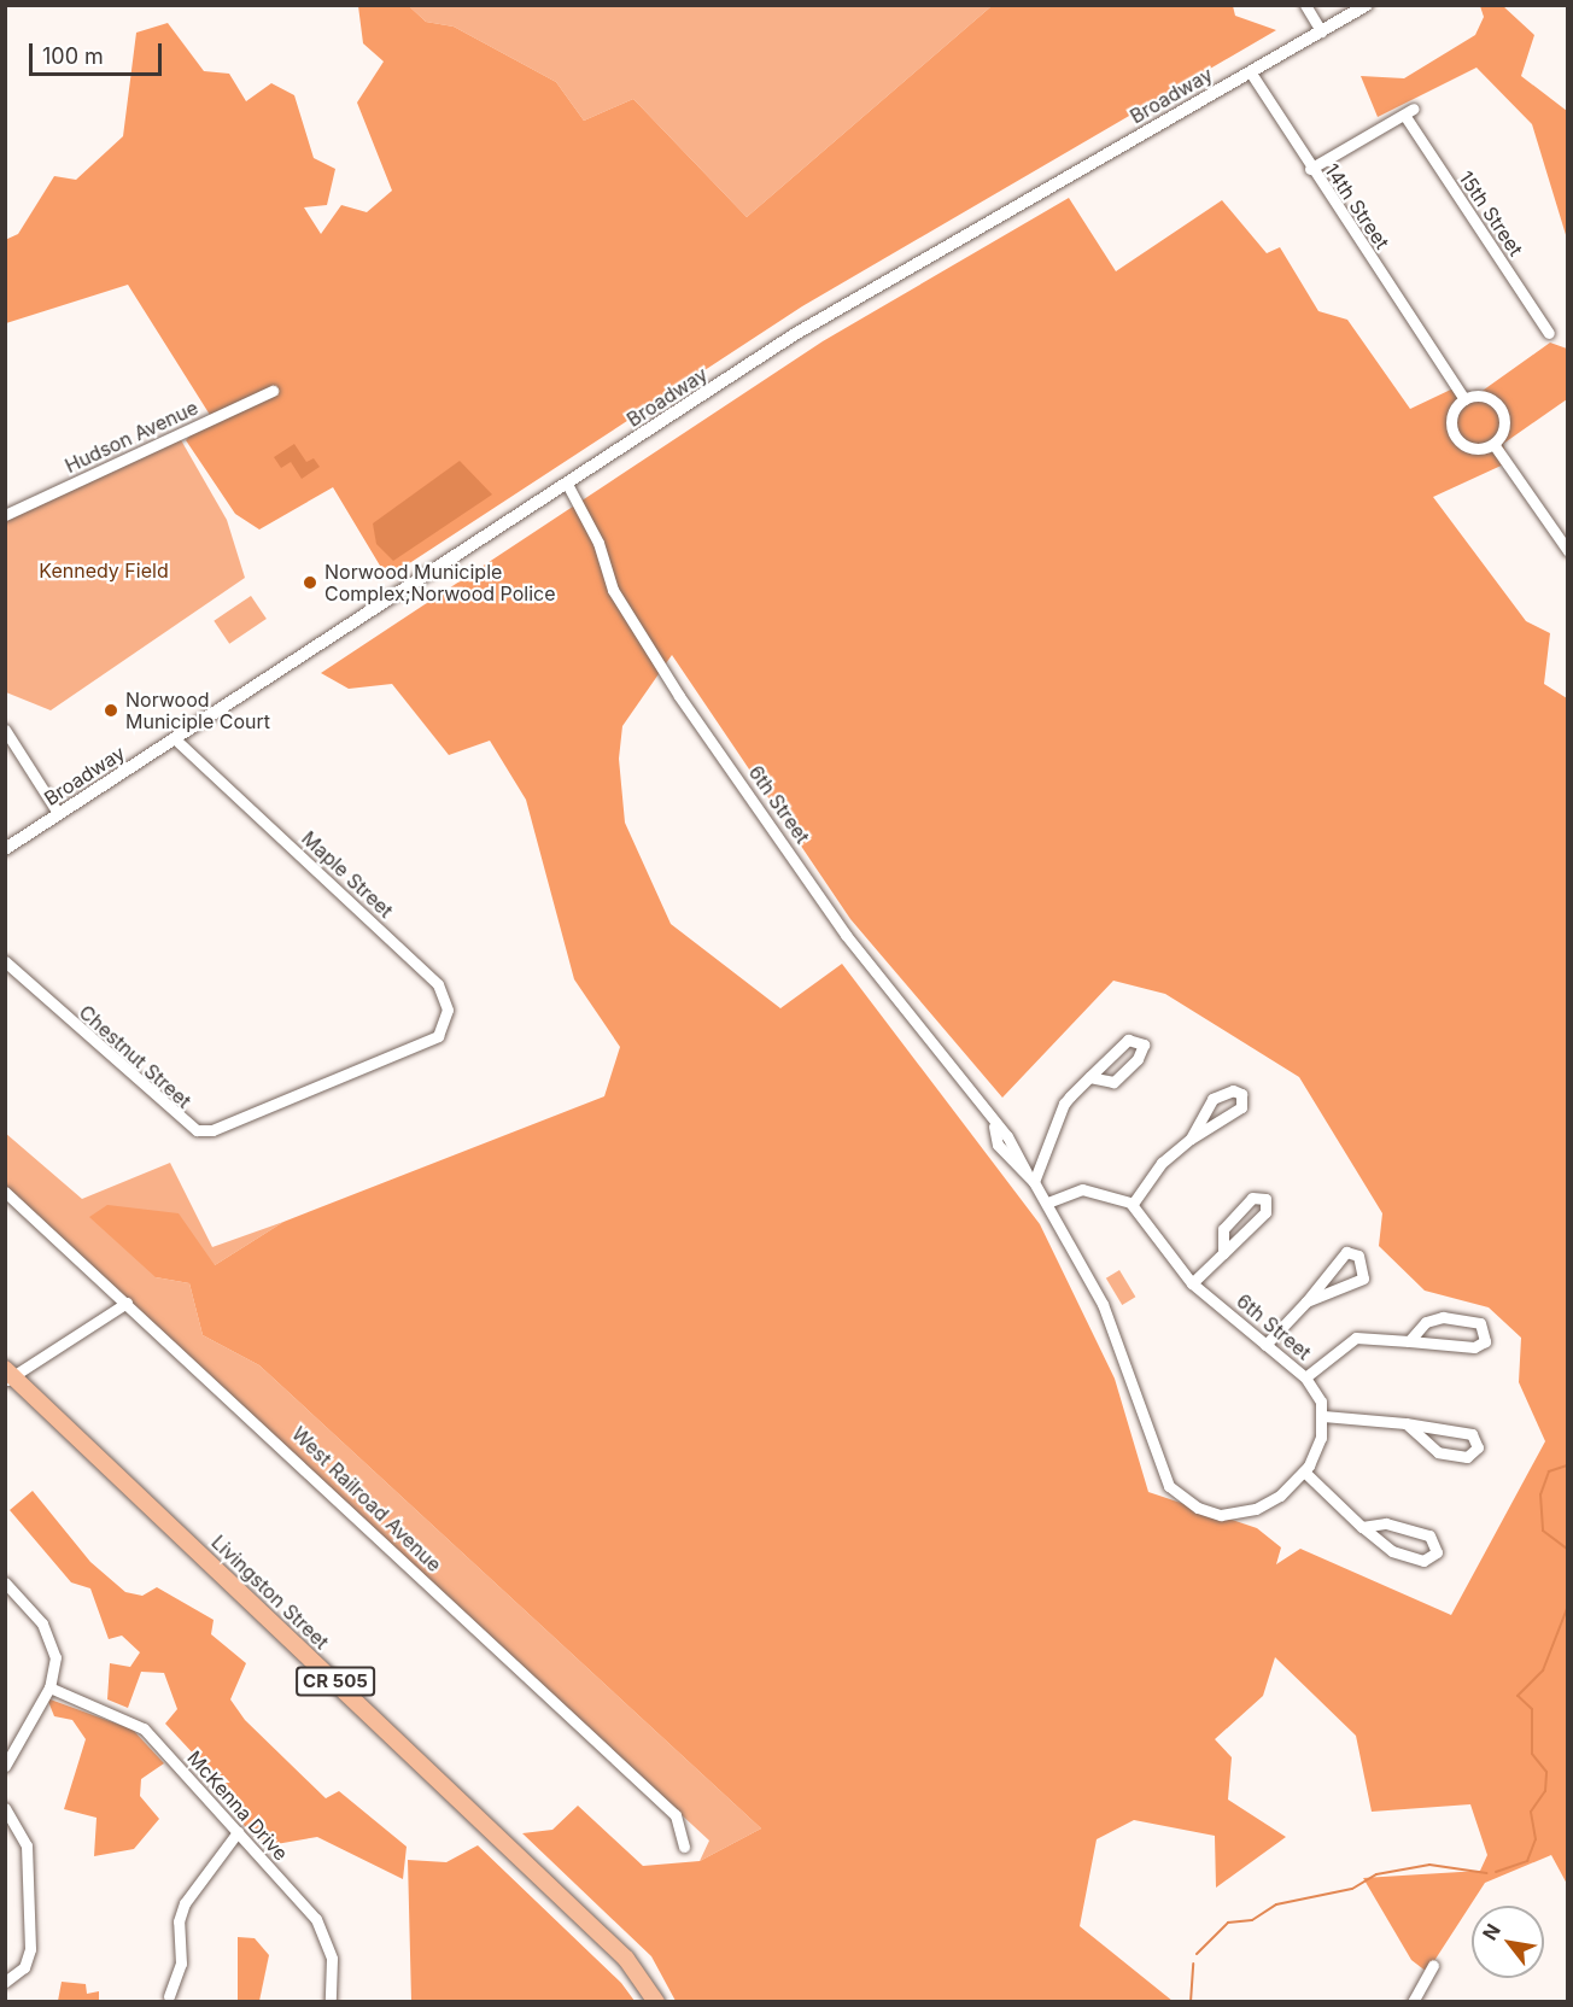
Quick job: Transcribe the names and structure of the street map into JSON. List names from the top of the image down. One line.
{"streets":{"main road":["Livingston Street","CR 505"],"street":["Broadway","14th Street","15th Street","Hudson Avenue","6th Street","Maple Street","Chestnut Street","West Railroad Avenue","McKenna Drive"]},"crossings":[["Broadway","14th Street"],["Broadway","6th Street"],["Broadway","Maple Street"],["14th Street","15th Street"],["Maple Street","Chestnut Street"]],"parks":["Kennedy Field"],"places":["Norwood Municiple Complex;Norwood Police","Norwood Municiple Court"],"scale_bar":"100 m","north":"top left"}
